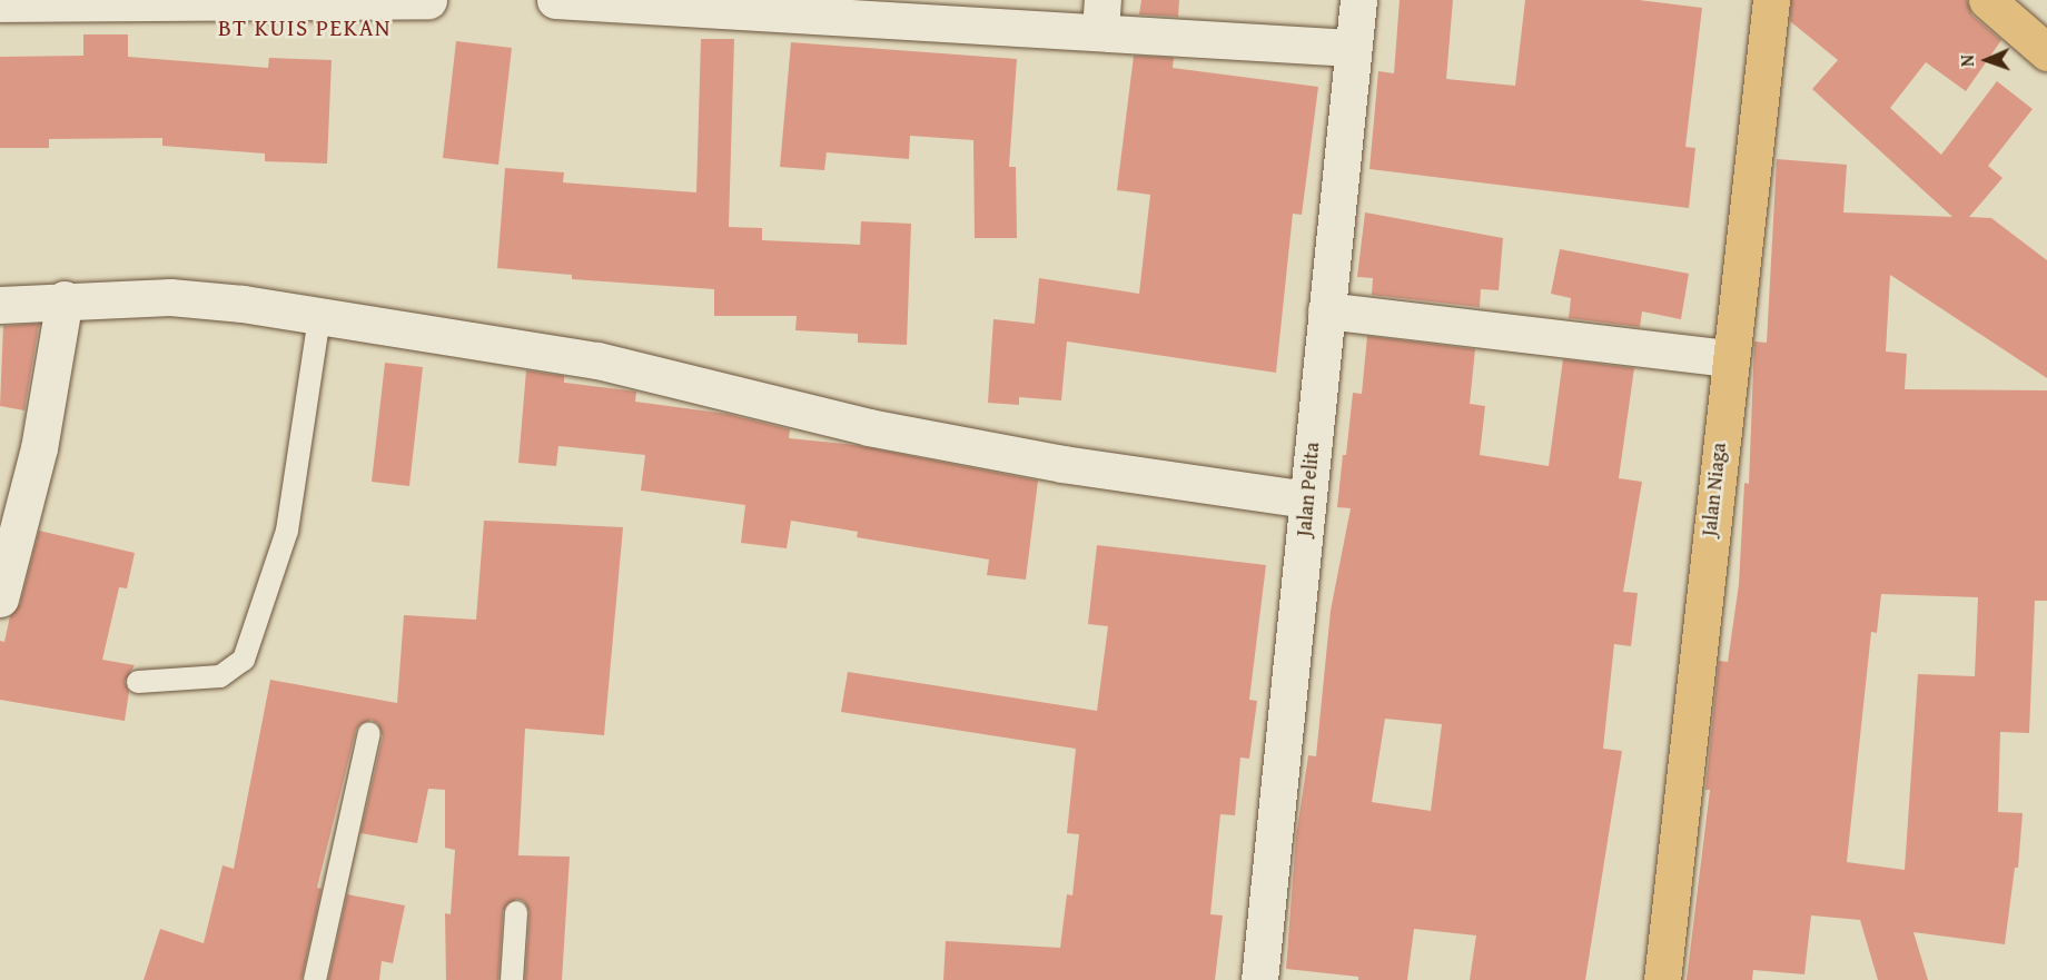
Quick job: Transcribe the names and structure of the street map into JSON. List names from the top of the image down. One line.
{"streets":{"main road":["Jalan Niaga"],"street":["Jalan Pelita"]},"districts":["BT KUIS PEKAN"],"north":"left"}
